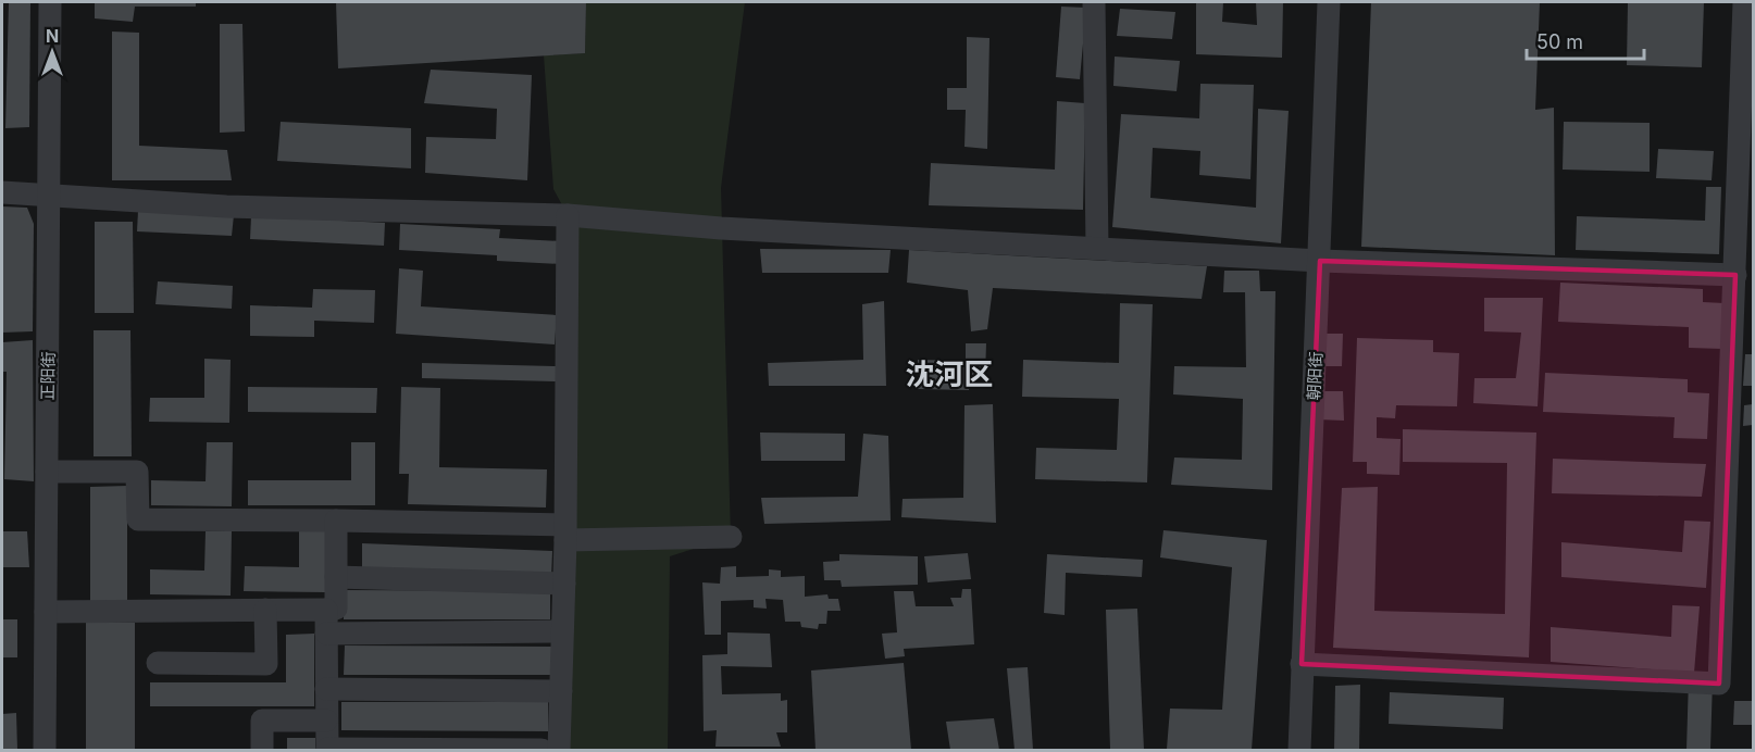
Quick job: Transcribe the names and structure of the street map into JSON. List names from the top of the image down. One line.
{"streets":{"street":["正阳街","朝阳街"]},"districts":["沈河区"],"scale_bar":"50 m","north":"top"}
